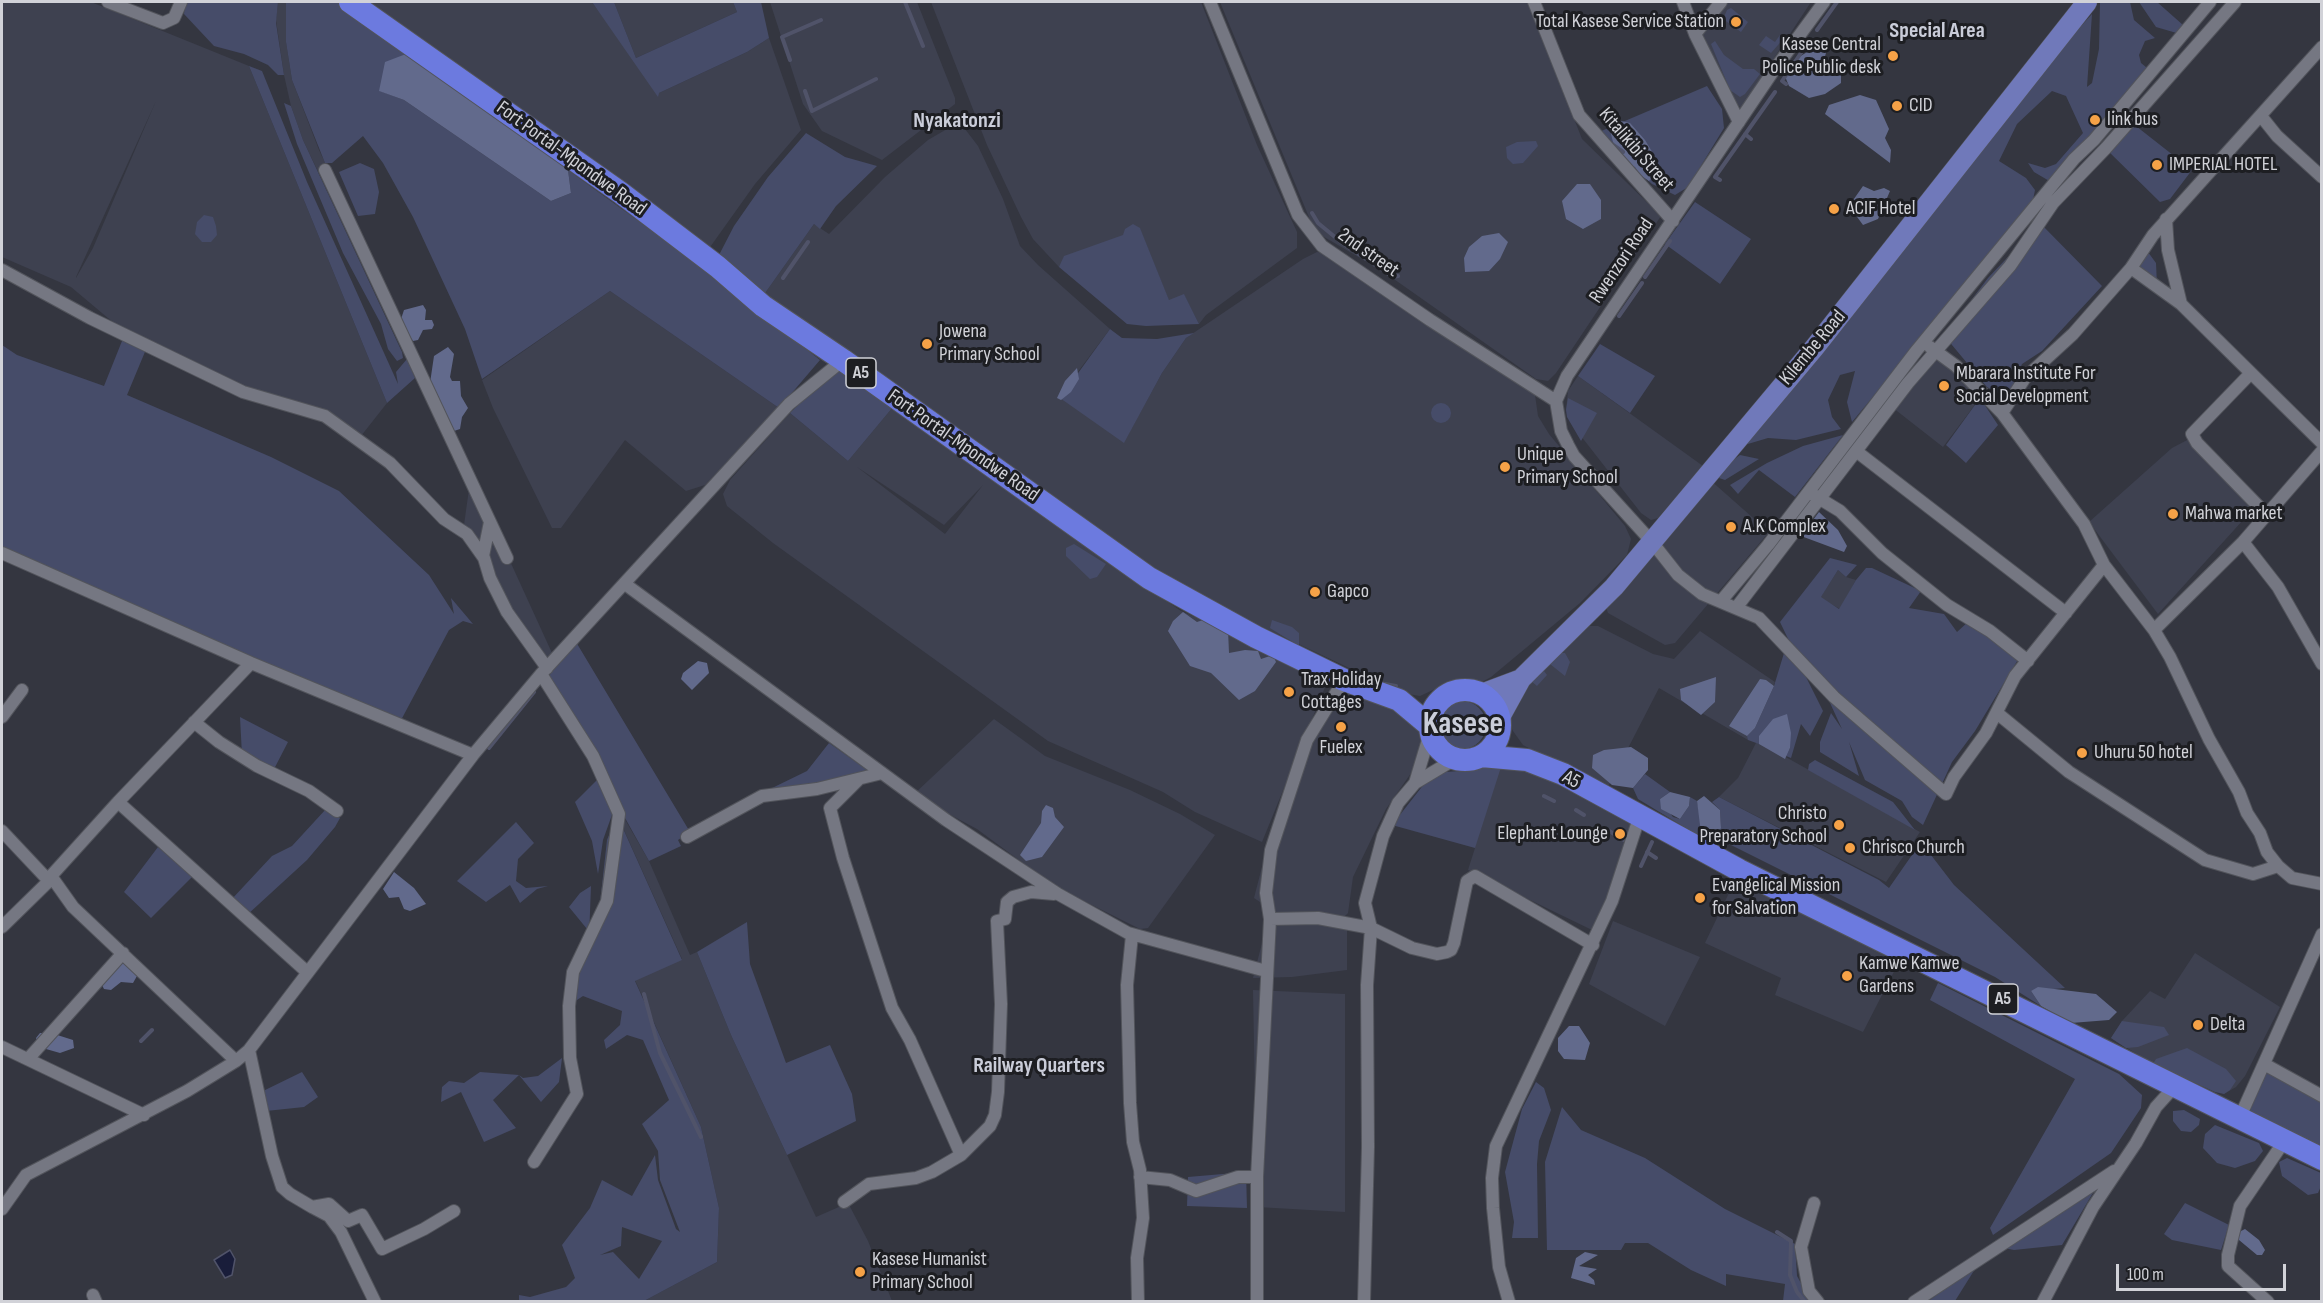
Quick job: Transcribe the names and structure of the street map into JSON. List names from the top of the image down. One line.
{"streets":{"highway":["Fort Portal-Mpondwe Road","Kilembe Road","A5"],"street":["Kitalikibi Street","2nd street","Rwenzori Road"]},"crossings":[["Kitalikibi Street","Rwenzori Road"],["Fort Portal-Mpondwe Road","Kilembe Road"],["Fort Portal-Mpondwe Road","A5"],["2nd street","Rwenzori Road"],["Kilembe Road","A5"]],"districts":["Special Area","Nyakatonzi","Kasese","Railway Quarters"],"places":["Total Kasese Service Station","Kasese Central Police Public desk","CID","link bus","IMPERIAL HOTEL","ACIF Hotel","Jowena Primary School","Mbarara Institute For Social Development","Unique Primary School","Mahwa market","A.K Complex","Gapco","Trax Holiday Cottages","Fuelex","Uhuru 50 hotel","Christo Preparatory School","Elephant Lounge","Chrisco Church","Evangelical Mission for Salvation","Kamwe Kamwe Gardens","Delta","Kasese Humanist Primary School"],"scale_bar":"100 m"}
